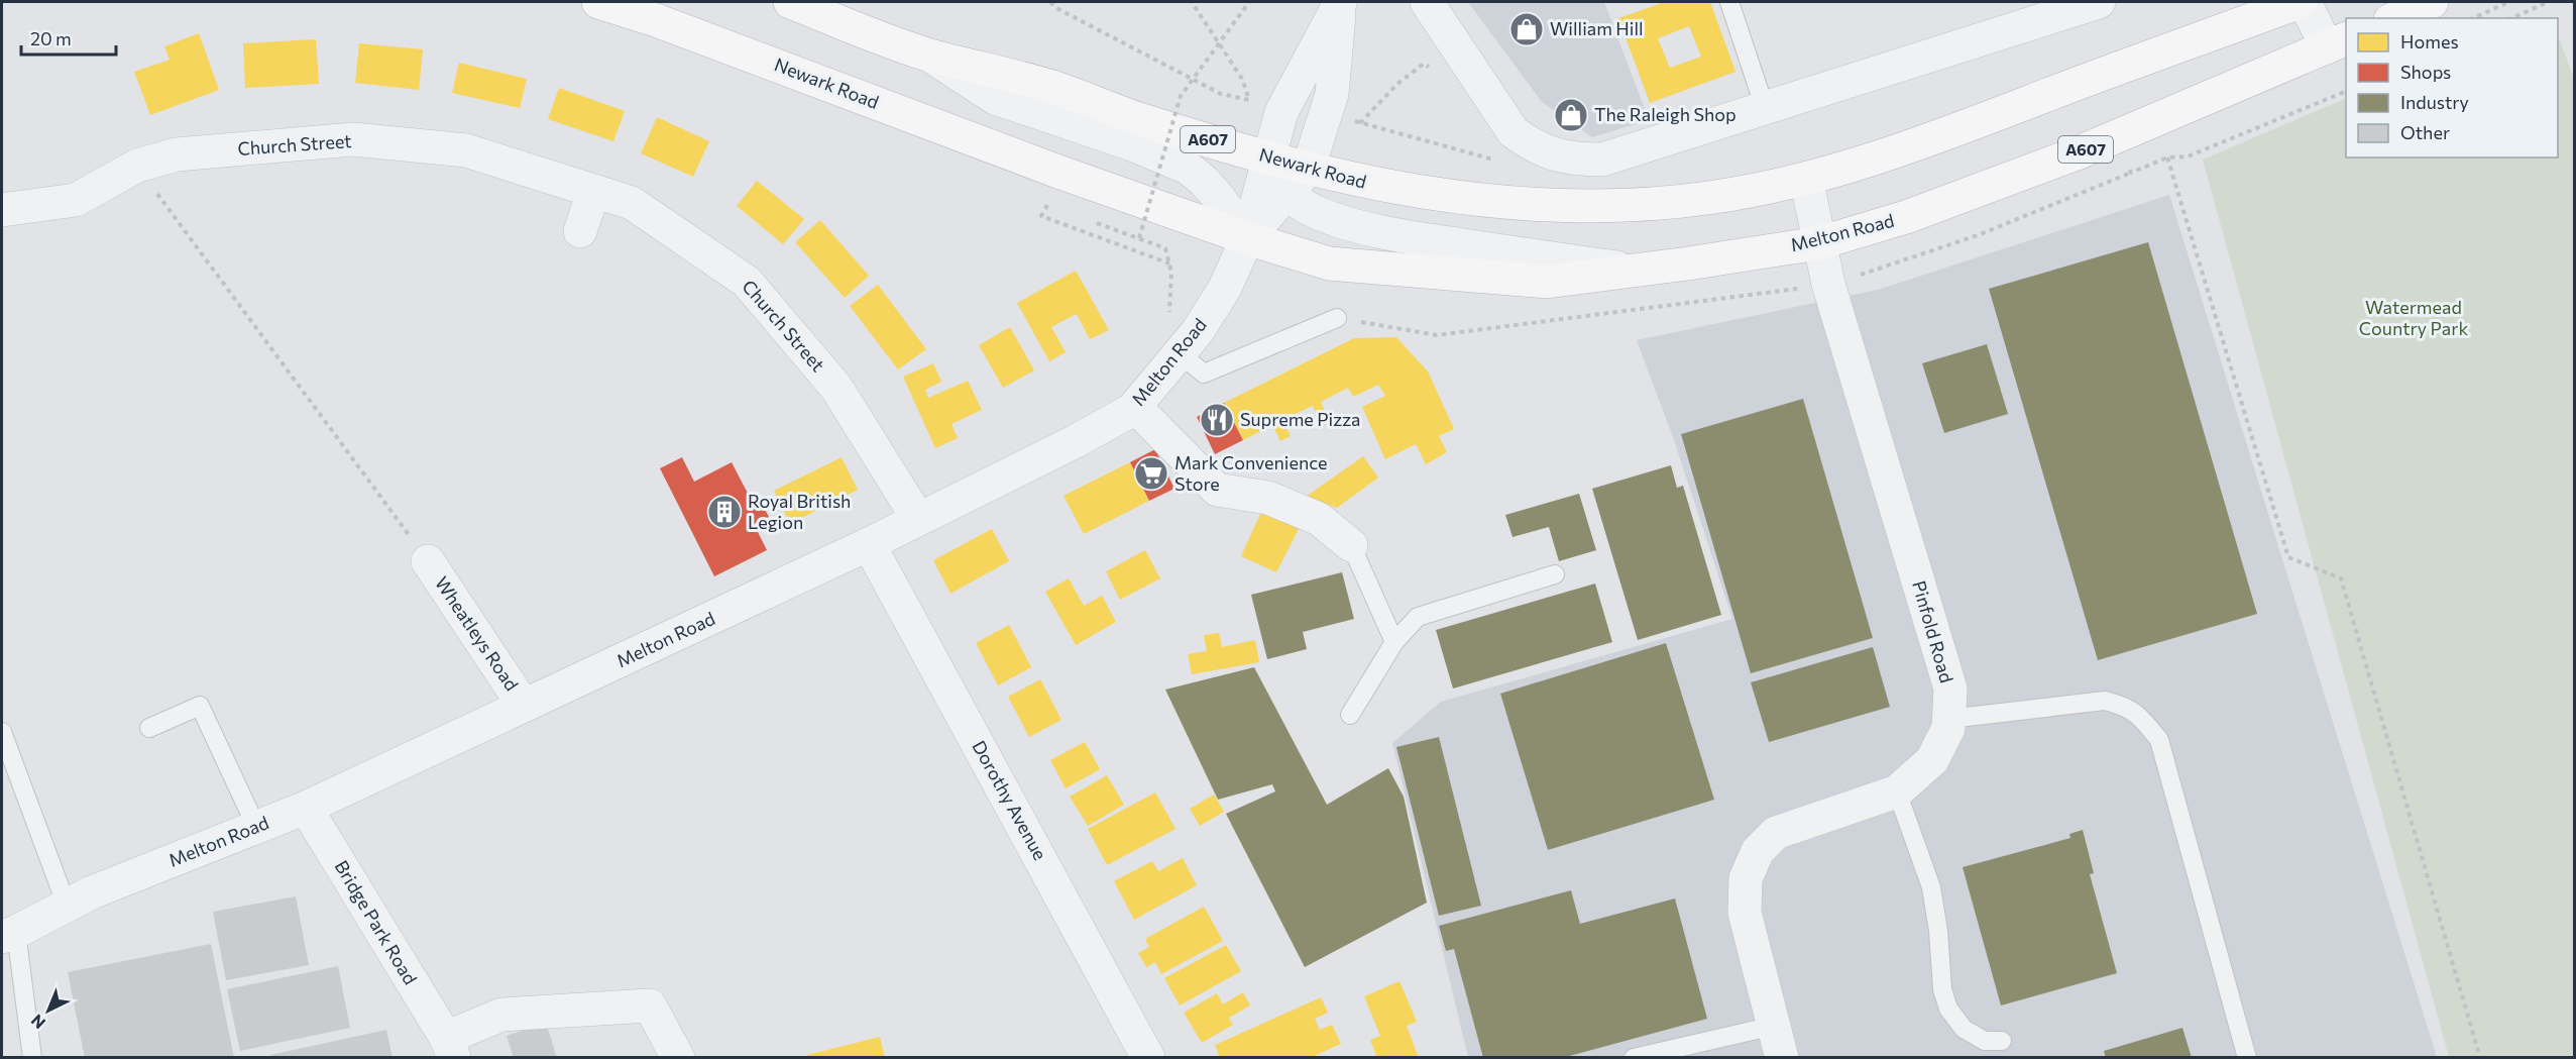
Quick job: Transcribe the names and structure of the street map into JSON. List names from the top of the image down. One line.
{"streets":{"highway":["Newark Road","A607","Melton Road"],"street":["Church Street","Pinfold Road","Wheatleys Road","Dorothy Avenue","Bridge Park Road"]},"crossings":[["Newark Road","A607"],["Newark Road","Melton Road"],["Newark Road","Pinfold Road"],["A607","Melton Road"],["A607","Pinfold Road"],["Church Street","Melton Road"],["Melton Road","Pinfold Road"],["Melton Road","Wheatleys Road"],["Melton Road","Dorothy Avenue"],["Melton Road","Bridge Park Road"]],"parks":["Watermead Country Park"],"places":{"shop":["William Hill","The Raleigh Shop"],"restaurant":["Supreme Pizza"],"supermarket":["Mark Convenience Store"],"building":["Royal British Legion"]},"legend":["Homes","Shops","Industry","Other"],"scale_bar":"20 m","north":"bottom left"}
